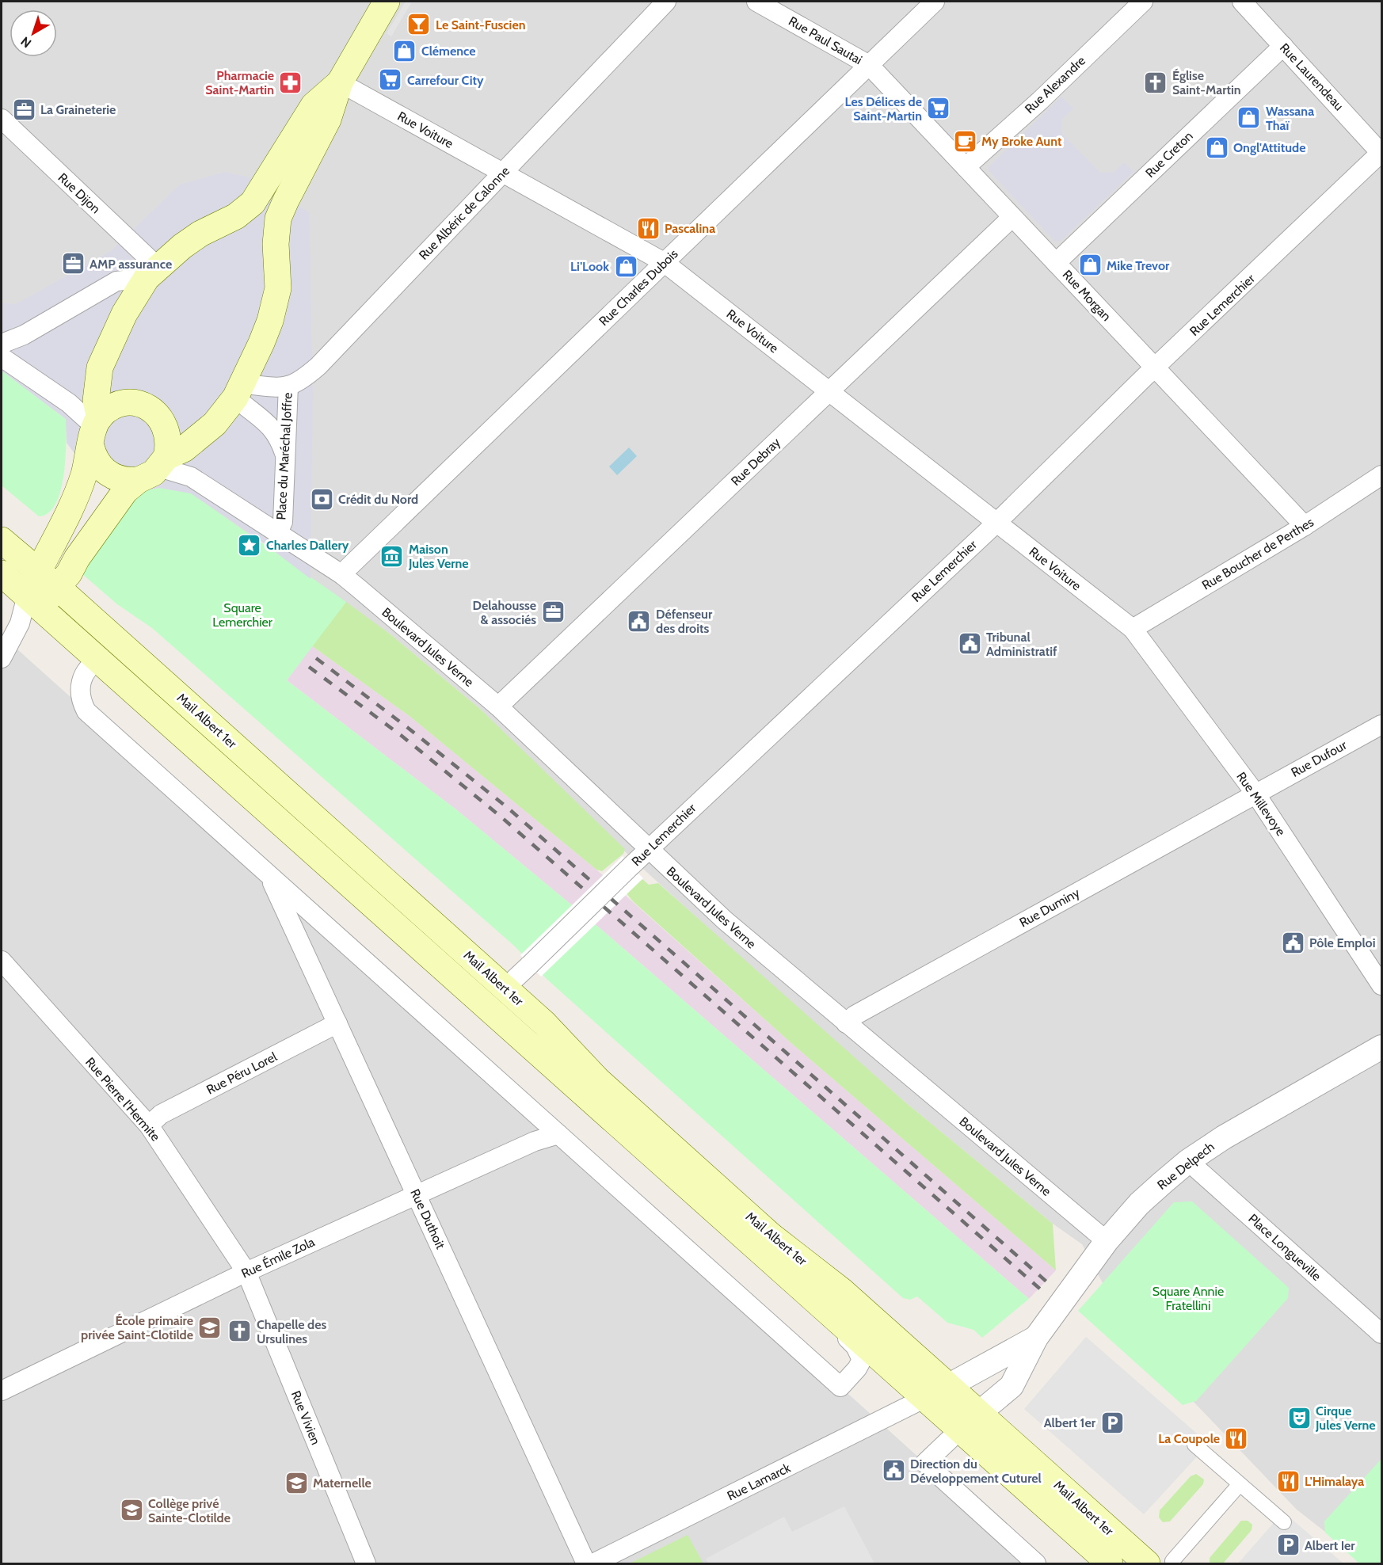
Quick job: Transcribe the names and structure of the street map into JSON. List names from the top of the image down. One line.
{"streets":{"main road":["Mail Albert 1er"],"street":["Rue Paul Sautai","Rue Laurendeau","Rue Alexandre","Rue Voiture","Rue Creton","Rue Dijon","Rue Albéric de Calonne","Rue Charles Dubois","Rue Morgan","Rue Lemerchier","Place du Maréchal Joffre","Rue Debray","Rue Boucher de Perthes","Boulevard Jules Verne","Rue Dufour","Rue Millevoye","Rue Duminy","Rue Péru Lorel","Rue Pierre l'Hermite","Rue Delpech","Rue Duthoit","Place Longueville","Rue Émile Zola","Rue Vivien","Rue Lamarck"]},"crossings":[["Rue Paul Sautai","Rue Charles Dubois"],["Rue Paul Sautai","Rue Morgan"],["Rue Laurendeau","Rue Creton"],["Rue Laurendeau","Rue Lemerchier"],["Rue Alexandre","Rue Morgan"],["Rue Voiture","Rue Albéric de Calonne"],["Rue Voiture","Rue Charles Dubois"],["Rue Voiture","Rue Lemerchier"],["Rue Voiture","Rue Debray"],["Rue Voiture","Rue Boucher de Perthes"],["Rue Voiture","Rue Millevoye"],["Rue Creton","Rue Morgan"],["Rue Albéric de Calonne","Place du Maréchal Joffre"],["Rue Charles Dubois","Rue Morgan"],["Rue Charles Dubois","Boulevard Jules Verne"],["Rue Morgan","Rue Lemerchier"],["Rue Morgan","Rue Debray"],["Rue Morgan","Rue Boucher de Perthes"],["Rue Lemerchier","Boulevard Jules Verne"],["Rue Lemerchier","Mail Albert 1er"],["Place du Maréchal Joffre","Boulevard Jules Verne"],["Rue Debray","Boulevard Jules Verne"],["Rue Boucher de Perthes","Rue Millevoye"],["Boulevard Jules Verne","Rue Duminy"],["Boulevard Jules Verne","Rue Delpech"],["Mail Albert 1er","Rue Delpech"],["Mail Albert 1er","Rue Duthoit"],["Mail Albert 1er","Rue Émile Zola"],["Mail Albert 1er","Rue Lamarck"],["Rue Dufour","Rue Millevoye"],["Rue Dufour","Rue Duminy"],["Rue Millevoye","Rue Duminy"],["Rue Péru Lorel","Rue Pierre l'Hermite"],["Rue Péru Lorel","Rue Duthoit"],["Rue Pierre l'Hermite","Rue Émile Zola"],["Rue Pierre l'Hermite","Rue Vivien"],["Rue Delpech","Place Longueville"],["Rue Duthoit","Rue Émile Zola"],["Rue Émile Zola","Rue Vivien"]],"parks":["Square Lemerchier","Square Annie Fratellini"],"places":{"bar":["Le Saint-Fuscien"],"shop":["Clémence","Wassana Thaï","Ongl'Attitude","Mike Trevor","Li'Look"],"supermarket":["Carrefour City","Les Délices de Saint-Martin"],"pharmacy":["Pharmacie Saint-Martin"],"church":["Église Saint-Martin","Chapelle des Ursulines"],"office":["La Graineterie","AMP assurance","Delahousse & associés"],"cafe":["My Broke Aunt"],"restaurant":["Pascalina","La Coupole","L'Himalaya"],"bank":["Crédit du Nord"],"place":["Charles Dallery"],"museum":["Maison Jules Verne"],"public building":["Défenseur des droits","Tribunal Administratif","Pôle Emploi","Direction du Développement Cuturel"],"school or university":["École primaire privée Saint-Clotilde","Maternelle","Collège privé Sainte-Clotilde"],"theatre":["Cirque Jules Verne"],"parking":["Albert 1er","Albert Ier"]},"north":"bottom left"}
